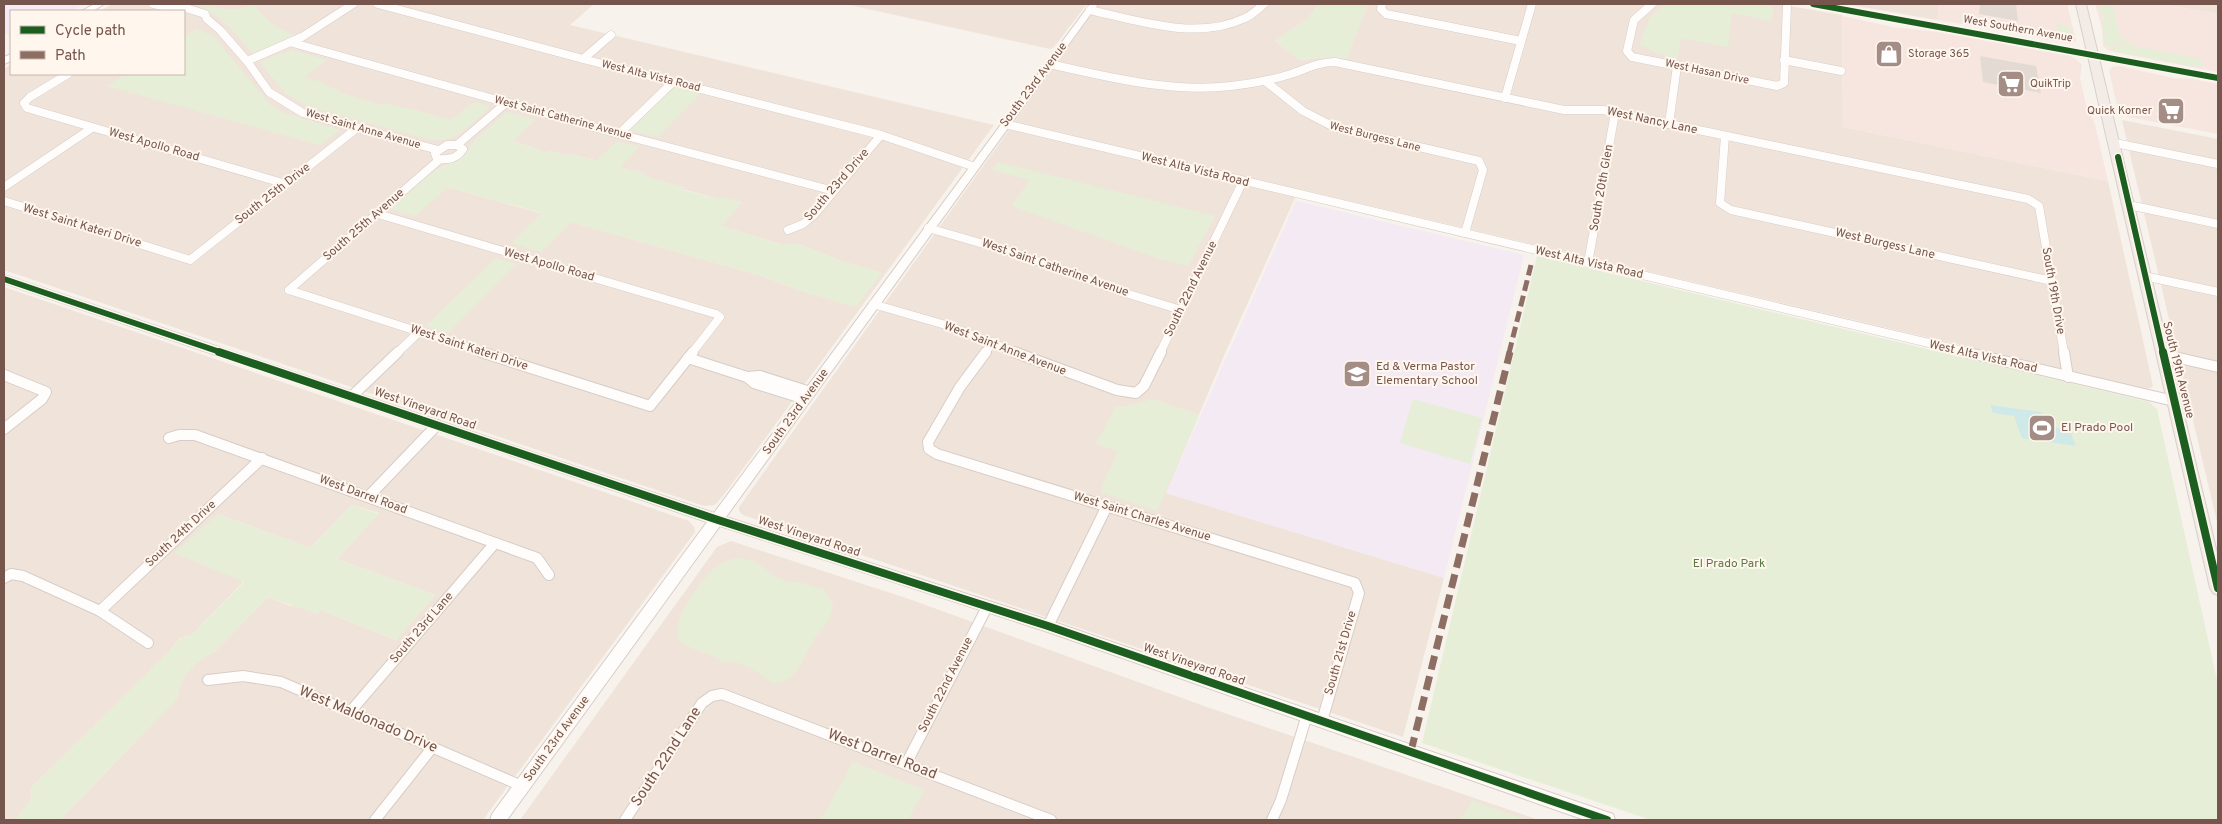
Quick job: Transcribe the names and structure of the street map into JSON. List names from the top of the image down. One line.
{"streets":{"main road":["South 19th Avenue"],"street":["West Southern Avenue","West Hasan Drive","West Alta Vista Road","South 23rd Avenue","West Saint Catherine Avenue","West Nancy Lane","West Saint Anne Avenue","West Burgess Lane","West Apollo Road","South 23rd Drive","South 20th Glen","South 25th Drive","South 25th Avenue","West Saint Kateri Drive","South 22nd Avenue","South 19th Drive","West Vineyard Road","West Darrel Road","West Saint Charles Avenue","South 24th Drive","South 23rd Lane","South 21st Drive","West Maldonado Drive","South 22nd Lane"]},"crossings":[["West Southern Avenue","South 19th Avenue"],["West Alta Vista Road","South 23rd Avenue"],["West Alta Vista Road","West Burgess Lane"],["West Alta Vista Road","South 23rd Drive"],["West Alta Vista Road","South 20th Glen"],["West Alta Vista Road","South 22nd Avenue"],["West Alta Vista Road","South 19th Drive"],["West Alta Vista Road","South 19th Avenue"],["South 23rd Avenue","West Saint Catherine Avenue"],["South 23rd Avenue","West Saint Anne Avenue"],["South 23rd Avenue","West Vineyard Road"],["South 23rd Avenue","West Maldonado Drive"],["West Saint Catherine Avenue","South 23rd Drive"],["West Saint Catherine Avenue","South 25th Avenue"],["West Saint Catherine Avenue","South 22nd Avenue"],["West Nancy Lane","West Burgess Lane"],["West Nancy Lane","South 20th Glen"],["West Nancy Lane","South 19th Drive"],["West Saint Anne Avenue","South 25th Drive"],["West Saint Anne Avenue","South 25th Avenue"],["West Saint Anne Avenue","South 22nd Avenue"],["West Saint Anne Avenue","West Saint Charles Avenue"],["West Burgess Lane","South 19th Drive"],["West Apollo Road","South 25th Drive"],["West Apollo Road","South 25th Avenue"],["South 25th Drive","West Saint Kateri Drive"],["South 25th Avenue","West Saint Kateri Drive"],["South 22nd Avenue","West Vineyard Road"],["South 22nd Avenue","West Darrel Road"],["West Vineyard Road","South 21st Drive"],["West Darrel Road","South 24th Drive"],["West Darrel Road","South 23rd Lane"],["West Darrel Road","South 22nd Lane"],["West Saint Charles Avenue","South 21st Drive"],["South 23rd Lane","West Maldonado Drive"]],"parks":["El Prado Park"],"places":{"shop":["Storage 365"],"supermarket":["QuikTrip","Quick Korner"],"school or university":["Ed & Verma Pastor Elementary School"],"sports":["El Prado Pool"]},"legend":["Cycle path","Path"]}
